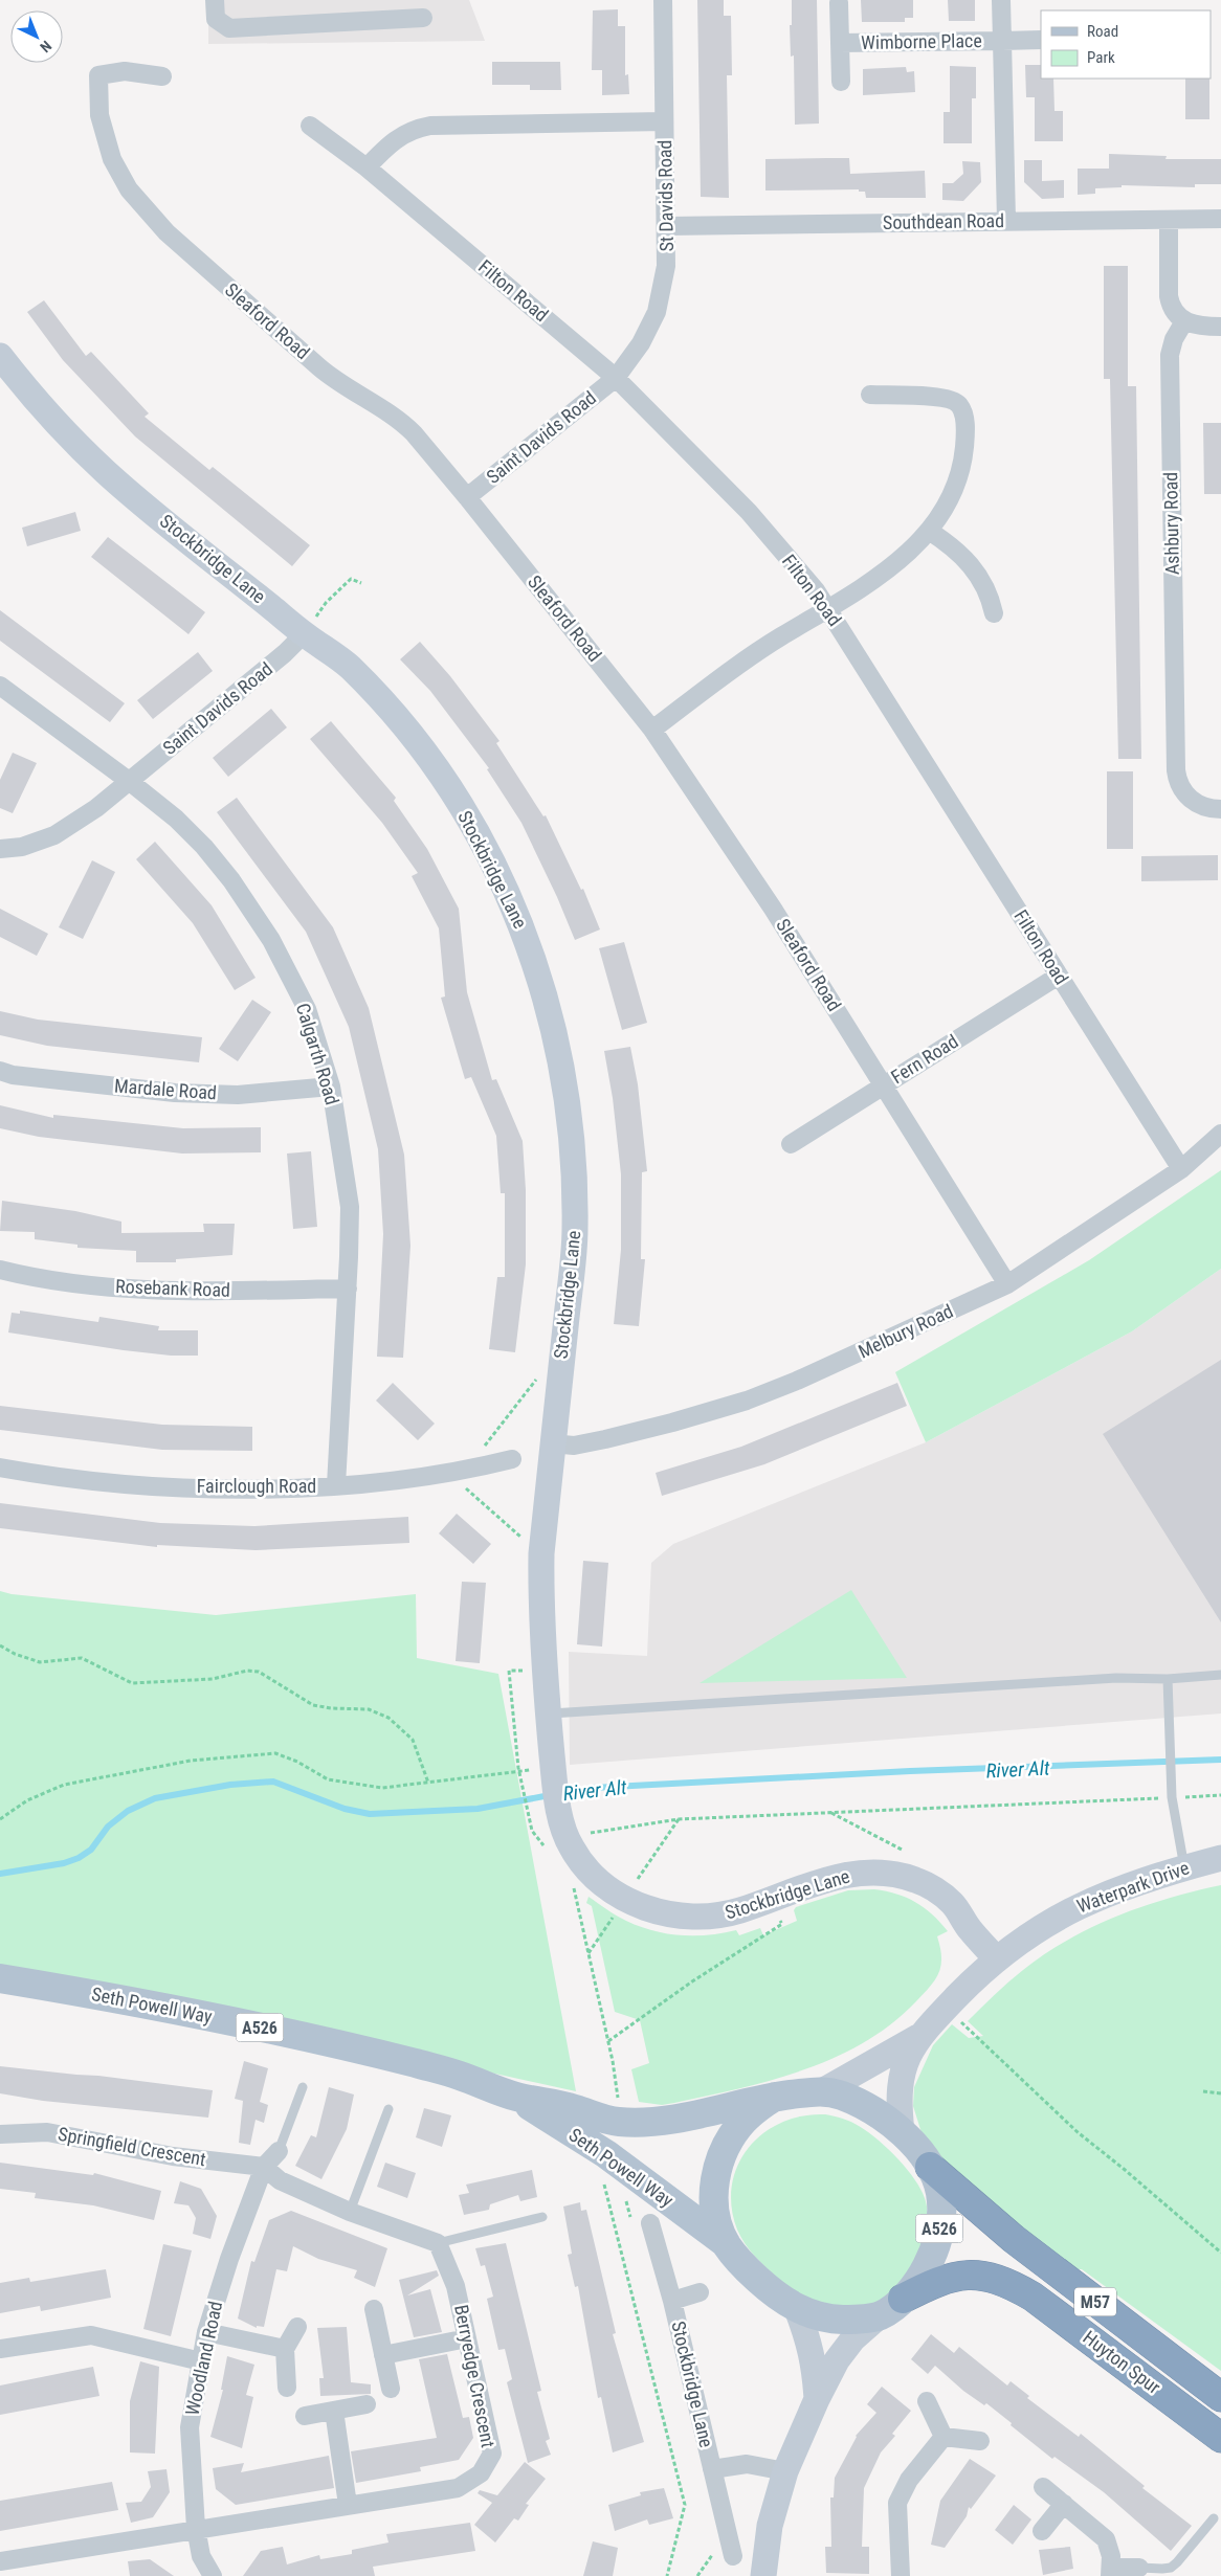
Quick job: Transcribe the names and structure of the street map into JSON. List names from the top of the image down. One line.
{"streets":{"highway":["M57","Huyton Spur"],"main road":["Stockbridge Lane","Waterpark Drive","Seth Powell Way","A526"],"street":["Wimborne Place","St Davids Road","Southdean Road","Filton Road","Sleaford Road","Saint Davids Road","Ashbury Road","Calgarth Road","Fern Road","Mardale Road","Rosebank Road","Melbury Road","Fairclough Road","Springfield Crescent","Woodland Road","Berryedge Crescent"]},"crossings":[["St Davids Road","Southdean Road"],["St Davids Road","Filton Road"],["St Davids Road","Saint Davids Road"],["Filton Road","Saint Davids Road"],["Filton Road","Fern Road"],["Filton Road","Melbury Road"],["Sleaford Road","Saint Davids Road"],["Sleaford Road","Fern Road"],["Sleaford Road","Melbury Road"],["Saint Davids Road","Stockbridge Lane"],["Saint Davids Road","Calgarth Road"],["Stockbridge Lane","Melbury Road"],["Stockbridge Lane","Waterpark Drive"],["Calgarth Road","Mardale Road"],["Calgarth Road","Rosebank Road"],["Calgarth Road","Fairclough Road"],["Seth Powell Way","A526"],["A526","Huyton Spur"],["Springfield Crescent","Woodland Road"],["Woodland Road","Berryedge Crescent"]],"water":["River Alt"],"legend":["Road","Park"],"north":"bottom right"}
